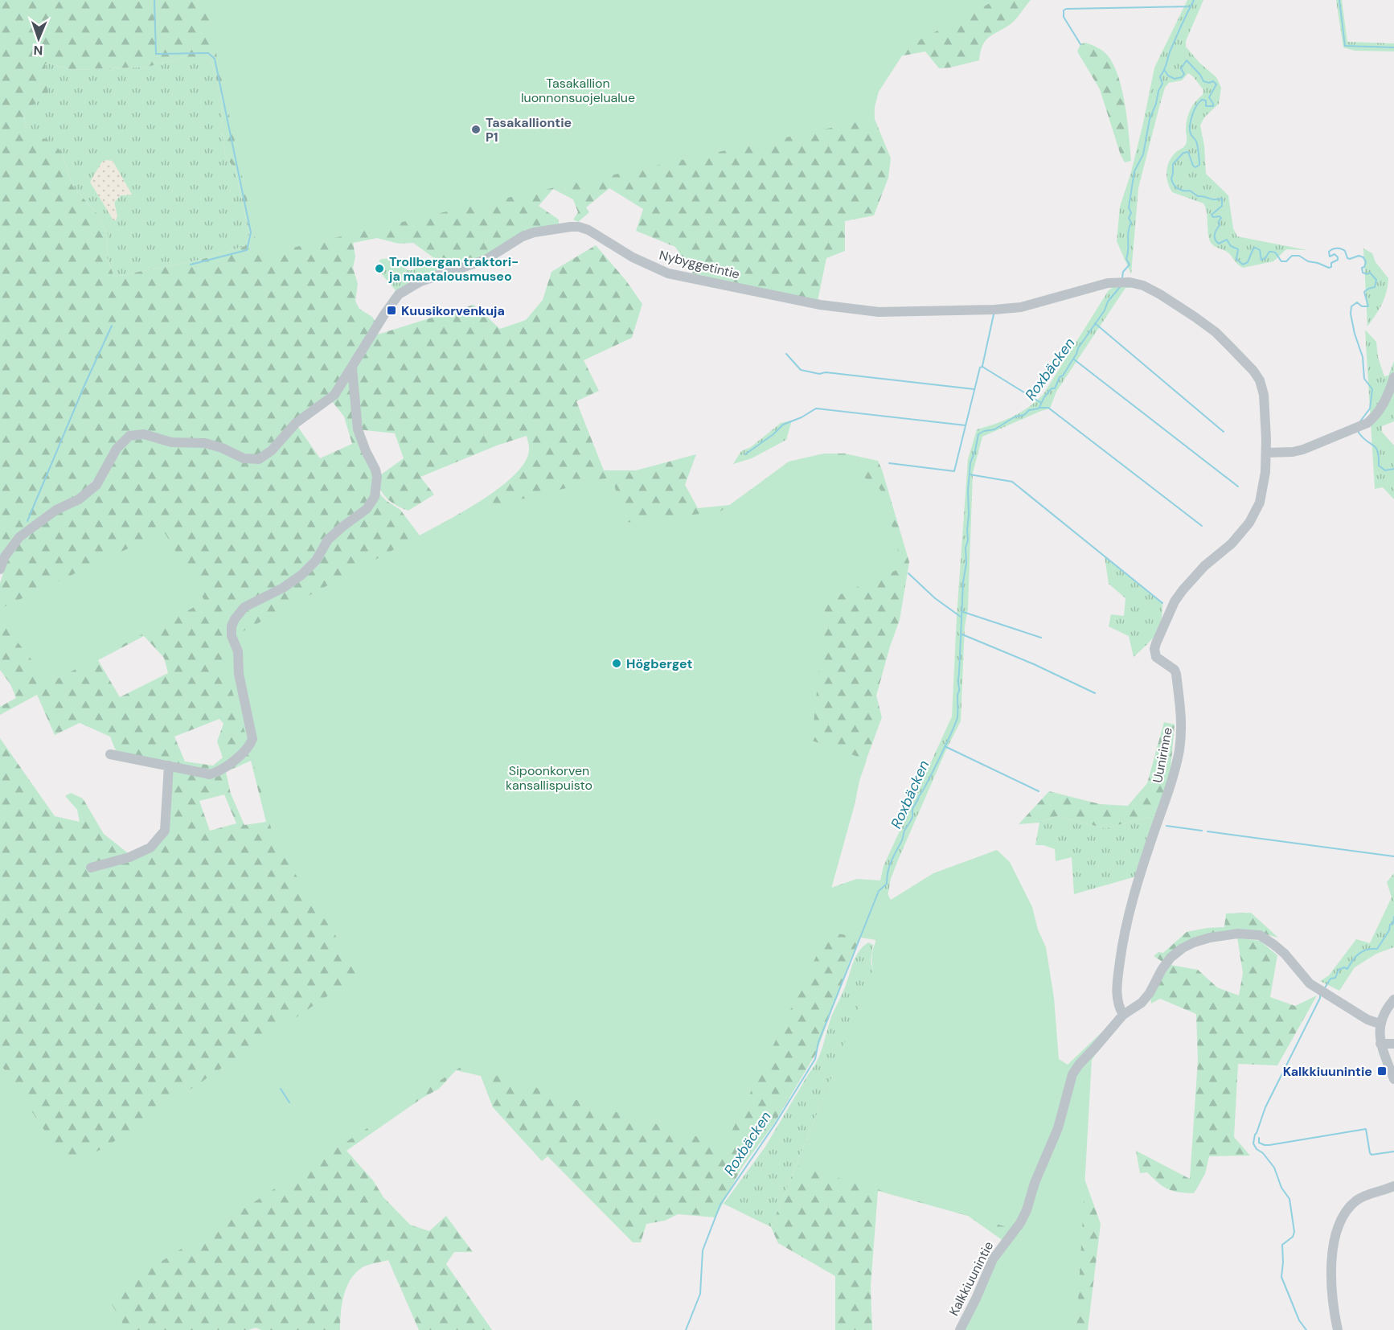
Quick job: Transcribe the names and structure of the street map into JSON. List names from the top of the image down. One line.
{"streets":{"street":["Nybyggetintie","Uunirinne","Kalkkiuunintie"]},"crossings":[["Nybyggetintie","Uunirinne"],["Uunirinne","Kalkkiuunintie"]],"water":["Roxbäcken"],"parks":["Tasakallion luonnonsuojelualue","Sipoonkorven kansallispuisto"],"places":{"other":["Tasakalliontie P1","Trollbergan traktori- ja maatalousmuseo","Högberget"],"transit":["Kuusikorvenkuja","Kalkkiuunintie"]},"north":"bottom"}
